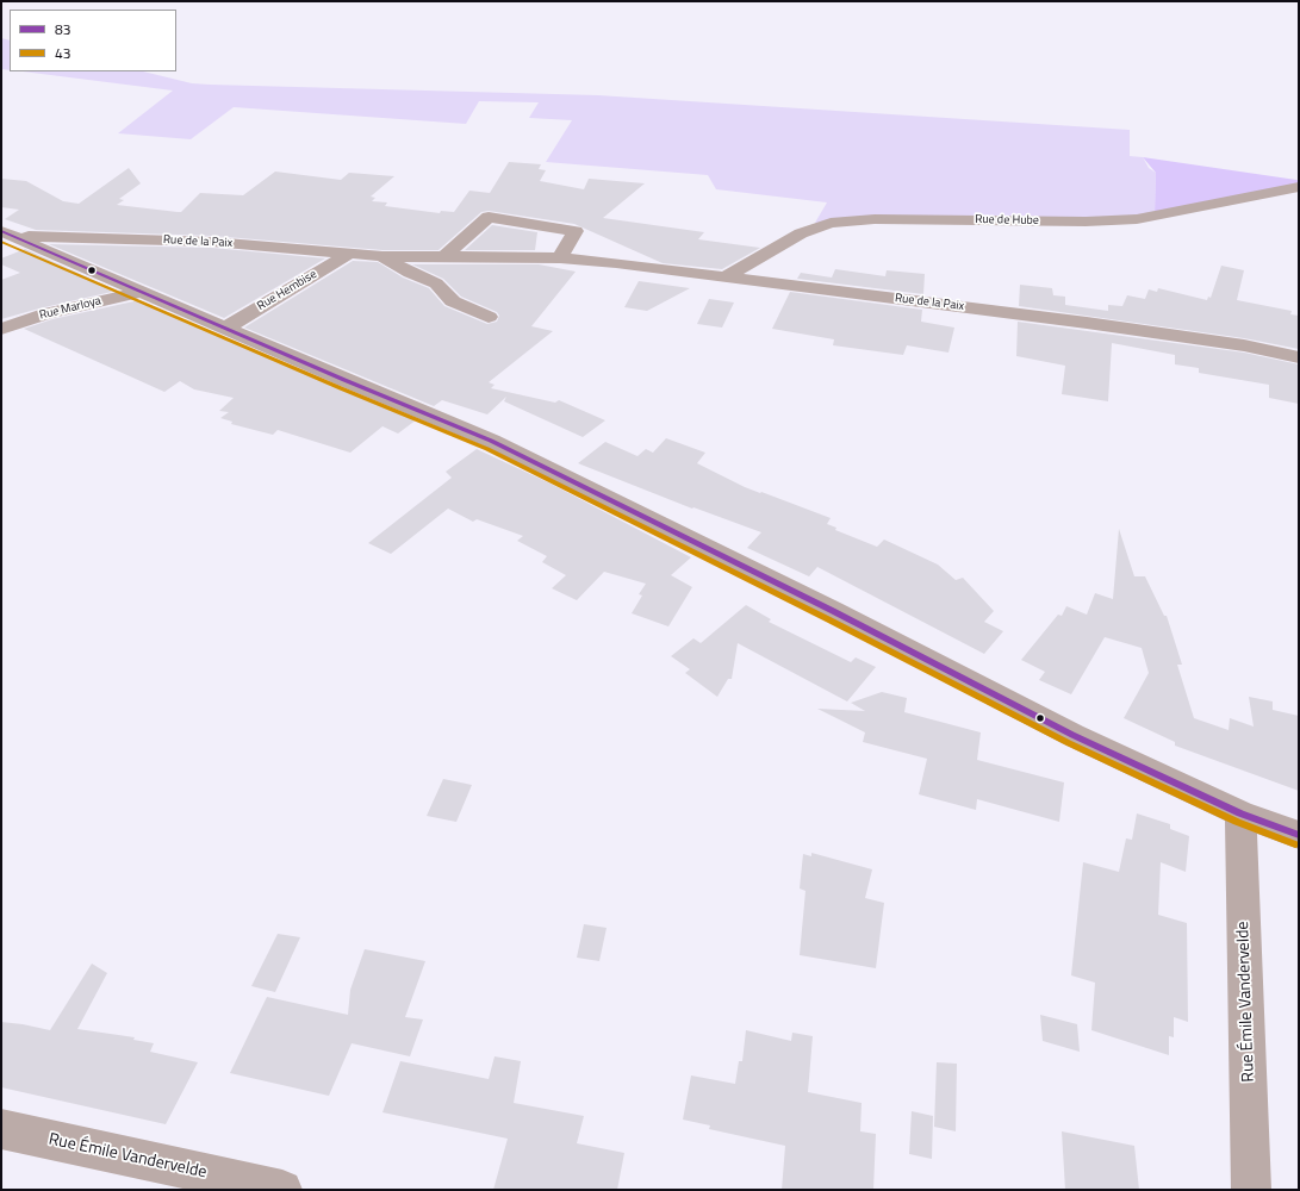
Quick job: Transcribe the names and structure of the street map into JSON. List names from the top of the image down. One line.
{"streets":{"street":["Rue de Hube","Rue de la Paix","Rue Hembise","Rue Marloya","Rue Émile Vandervelde"]},"crossings":[["Rue de Hube","Rue de la Paix"],["Rue de la Paix","Rue Hembise"]],"lines":["transit line 83","transit line 43"],"legend":["83","43"]}
